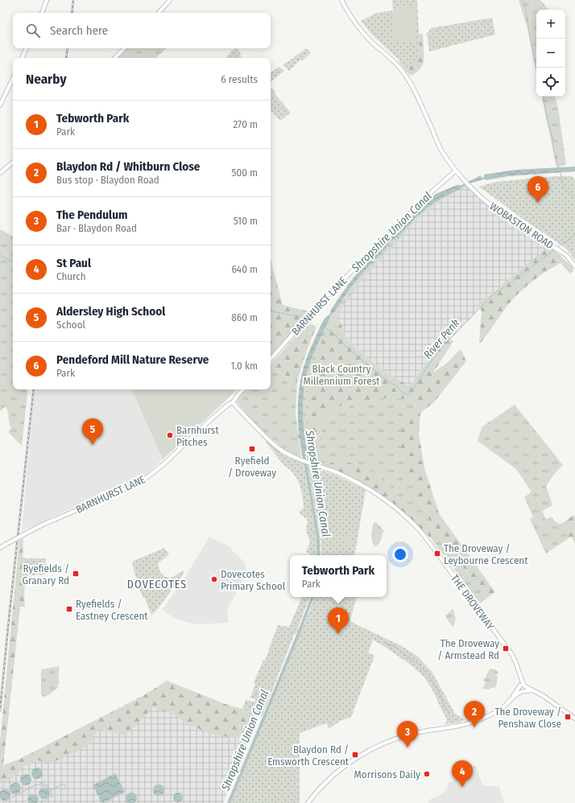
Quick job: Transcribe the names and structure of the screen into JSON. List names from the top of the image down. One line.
{"streets":{"street":["WOBASTON ROAD","BARNHURST LANE","THE DROVEWAY"]},"crossings":[["WOBASTON ROAD","BARNHURST LANE"],["BARNHURST LANE","THE DROVEWAY"]],"districts":["DOVECOTES"],"water":["Shropshire Union Canal","River Penk"],"parks":["Black Country Millennium Forest"],"places":{"other":["Barnhurst Pitches","Dovecotes Primary School","Morrisons Daily"],"transit":["Ryefield / Droveway","The Droveway / Leybourne Crescent","Ryefields / Granary Rd","Ryefields / Eastney Crescent","The Droveway / Armstead Rd","The Droveway / Penshaw Close","Blaydon Rd / Emsworth Crescent"]},"page":{"map_buttons":["+","−"],"search":"Search here","heading":["Nearby","6 results"],"list":[{"mark":"1","name":"Tebworth Park","note":"Park","value":"270 m"},{"mark":"2","name":"Blaydon Rd / Whitburn Close","note":"Bus stop · Blaydon Road","value":"500 m"},{"mark":"3","name":"The Pendulum","note":"Bar · Blaydon Road","value":"510 m"},{"mark":"4","name":"St Paul","note":"Church","value":"640 m"},{"mark":"5","name":"Aldersley High School","note":"School","value":"860 m"},{"mark":"6","name":"Pendeford Mill Nature Reserve","note":"Park","value":"1.0 km"}],"pins":["6","5","1","2","3","4"],"popup":["Tebworth Park","Park"]}}
